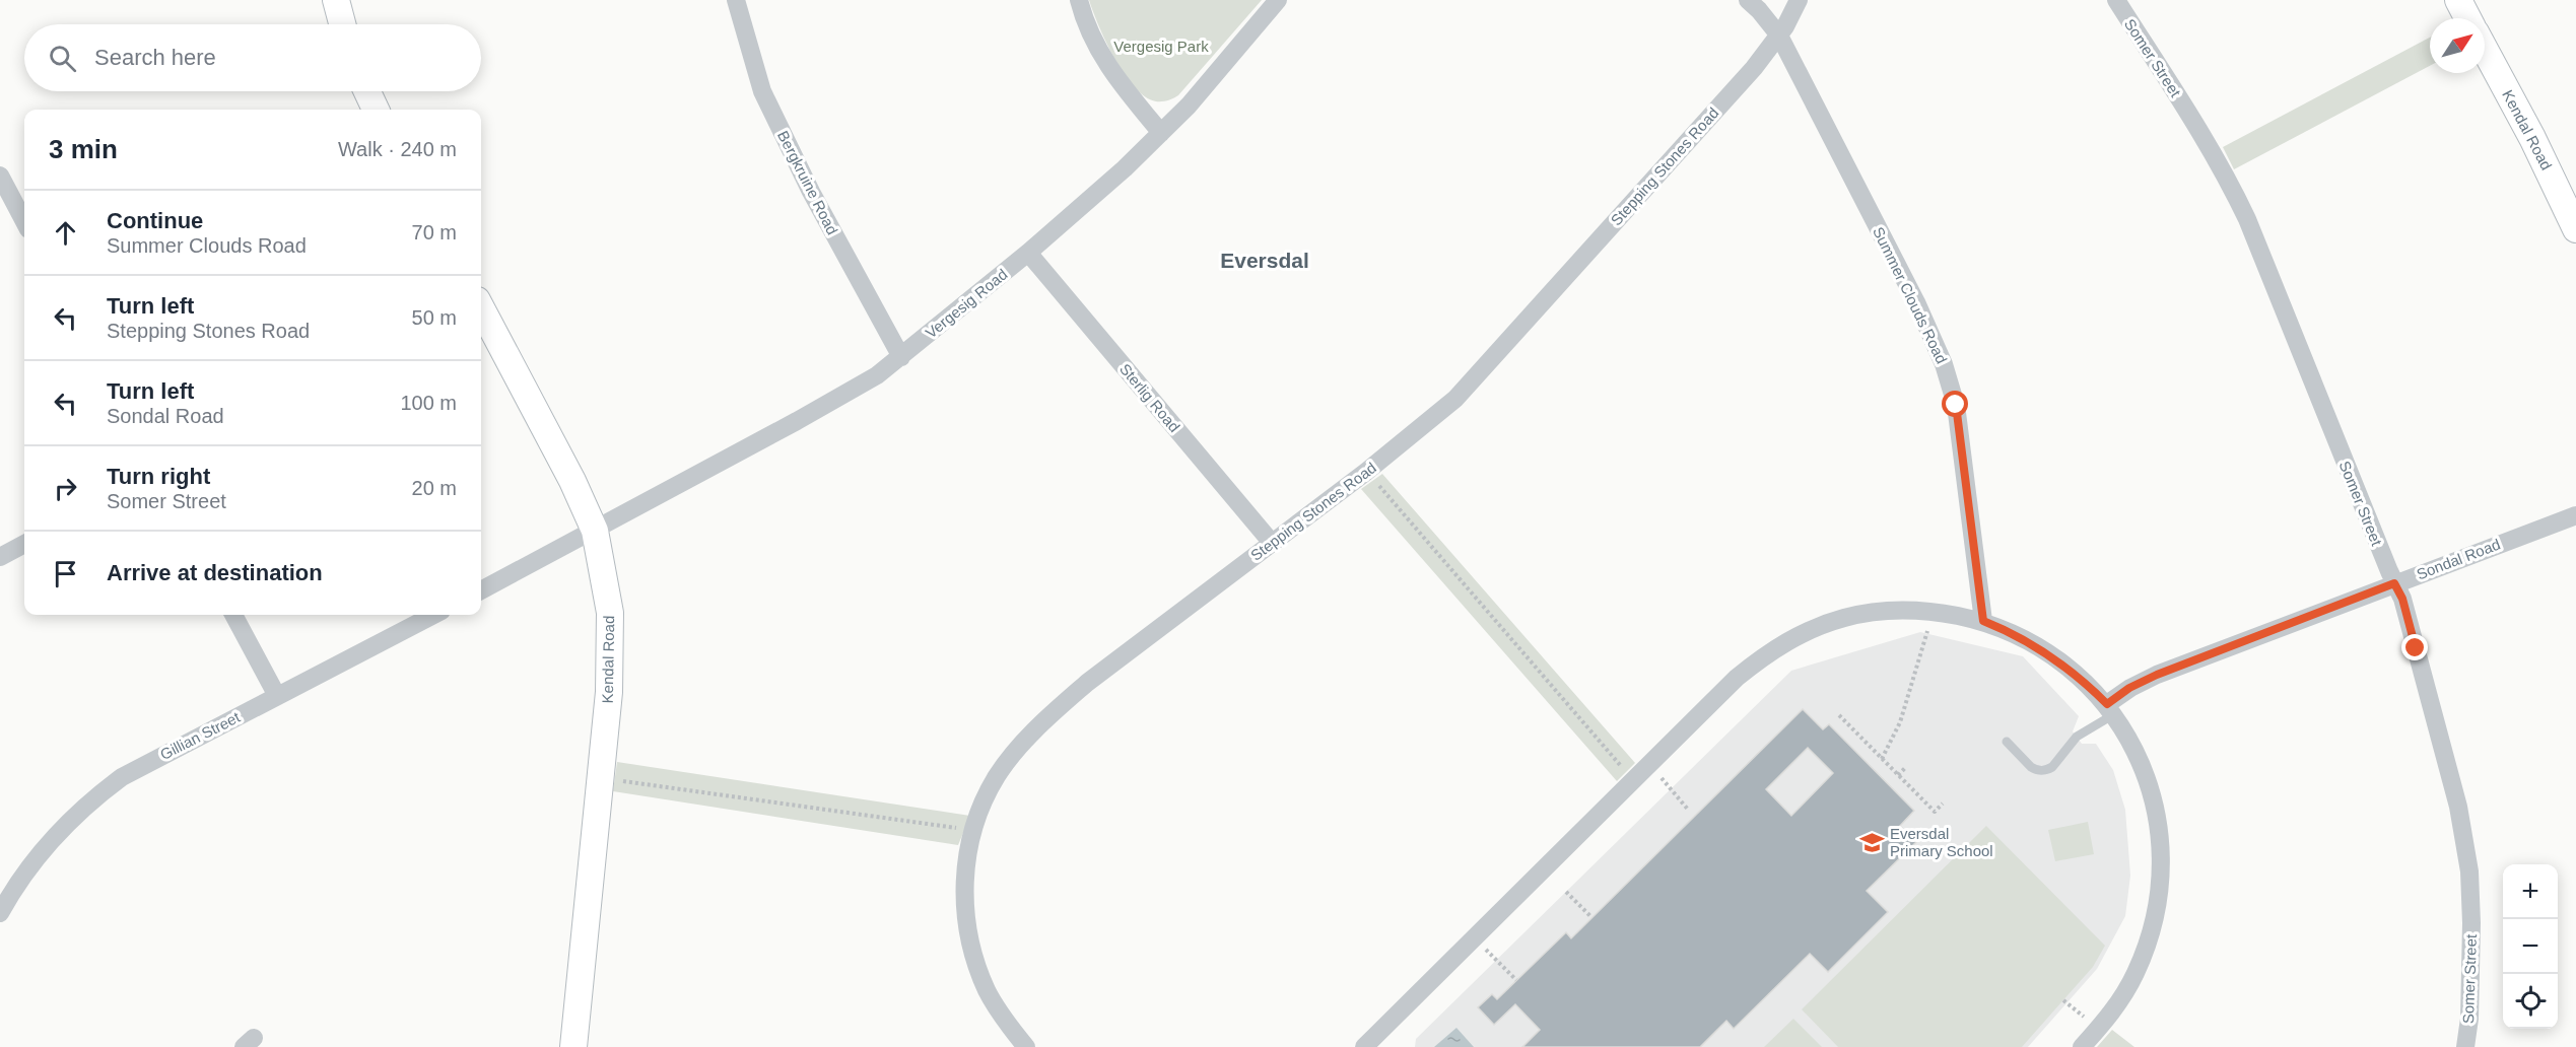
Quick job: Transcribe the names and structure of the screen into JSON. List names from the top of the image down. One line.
{"streets":{"street":["Somer Street","Kendal Road","Stepping Stones Road","Bergkruine Road","Summer Clouds Road","Vergesig Road","Sterlig Road","Sondal Road","Gillian Street"]},"crossings":[["Somer Street","Sondal Road"],["Kendal Road","Vergesig Road"],["Stepping Stones Road","Summer Clouds Road"],["Stepping Stones Road","Sterlig Road"],["Bergkruine Road","Vergesig Road"],["Vergesig Road","Sterlig Road"]],"districts":["Eversdal"],"parks":["Vergesig Park"],"places":{"school or university":["Eversdal Primary School"]},"north":"top right","page":{"search":"Search here","heading":["3 min","Walk · 240 m"],"list":[["Continue","Summer Clouds Road","70 m"],["Turn left","Stepping Stones Road","50 m"],["Turn left","Sondal Road","100 m"],["Turn right","Somer Street","20 m"],"Arrive at destination"],"map_buttons":["+","−"]}}
